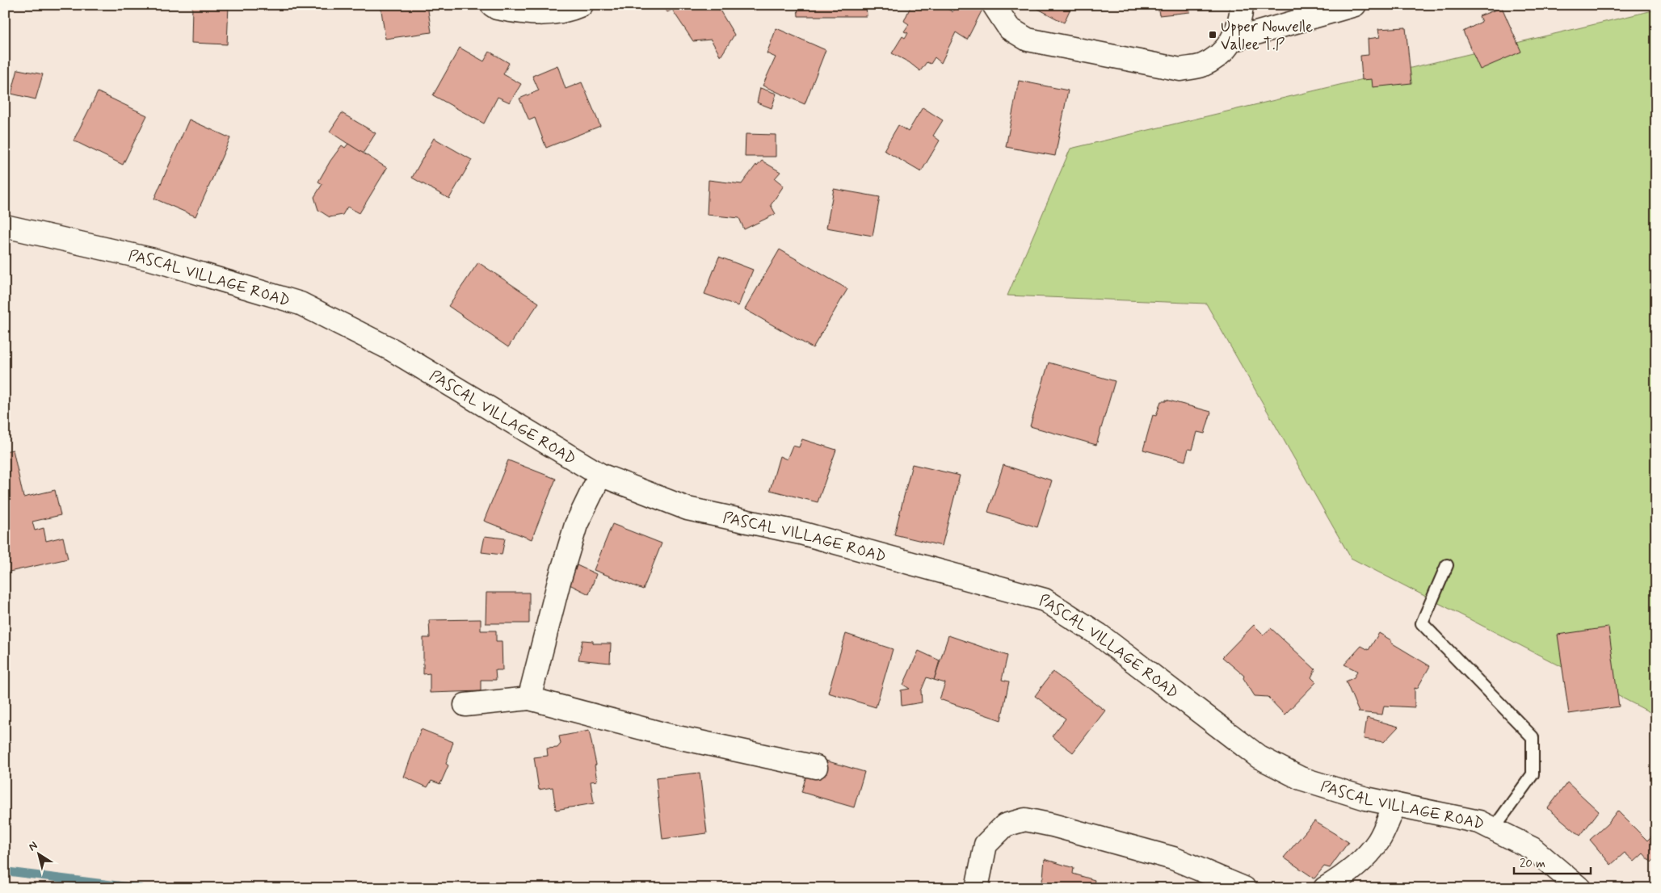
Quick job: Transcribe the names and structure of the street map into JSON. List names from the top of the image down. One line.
{"streets":{"street":["PASCAL VILLAGE ROAD"]},"places":{"transit":["Upper Nouvelle Vallee T.P"]},"scale_bar":"20 m","north":"top left"}
